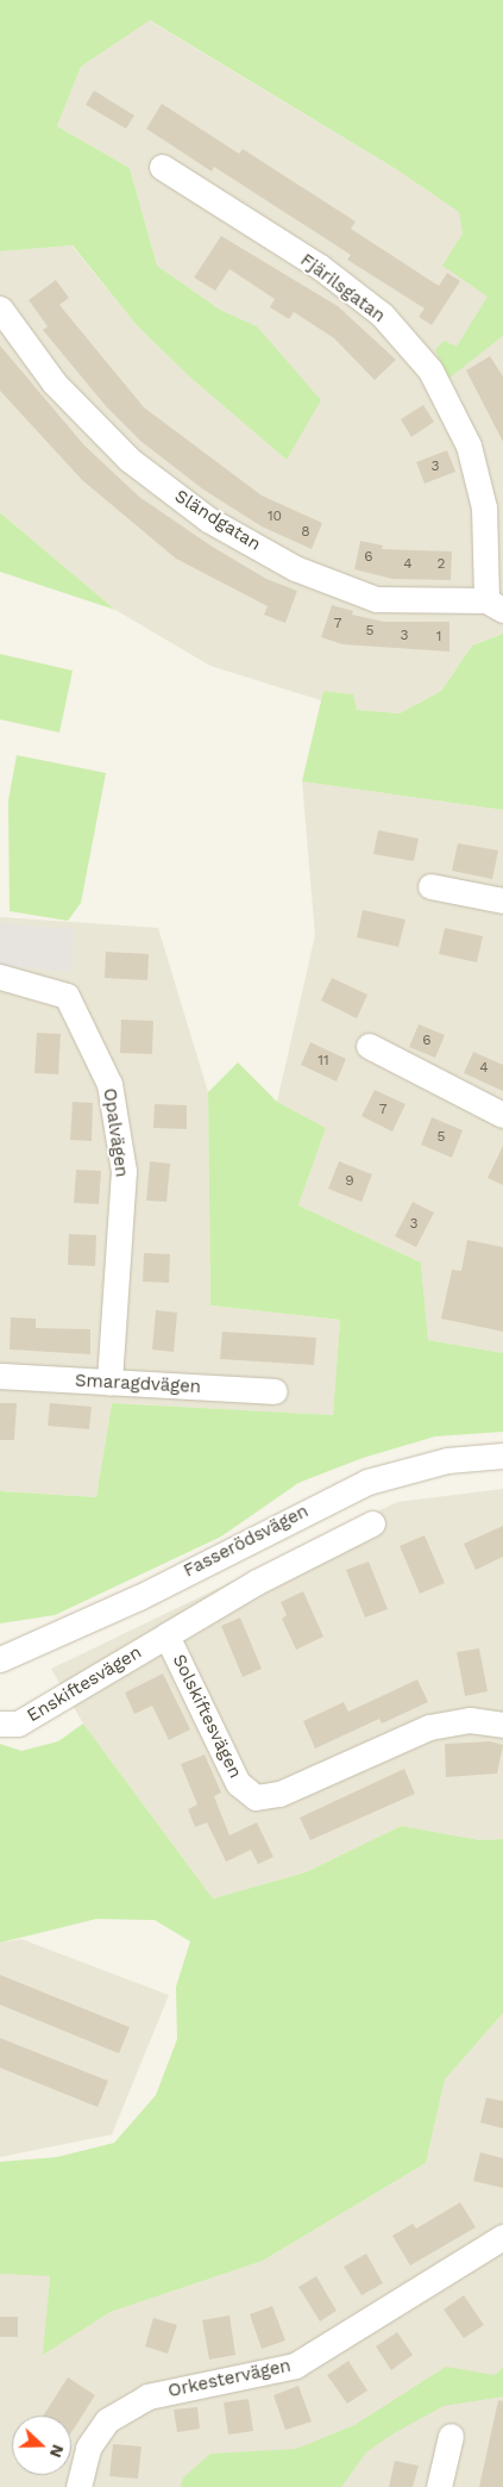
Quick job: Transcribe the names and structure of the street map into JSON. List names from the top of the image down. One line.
{"streets":{"street":["Fjärilsgatan","Sländgatan","Opalvägen","Smaragdvägen","Fasserödsvägen","Enskiftesvägen","Solskiftesvägen","Orkestervägen"]},"crossings":[["Fjärilsgatan","Sländgatan"],["Opalvägen","Smaragdvägen"],["Enskiftesvägen","Solskiftesvägen"]],"house_numbers":["3","10","8","6","4","2","7","5","3","1","6","11","4","7","5","9","3"],"north":"right"}
